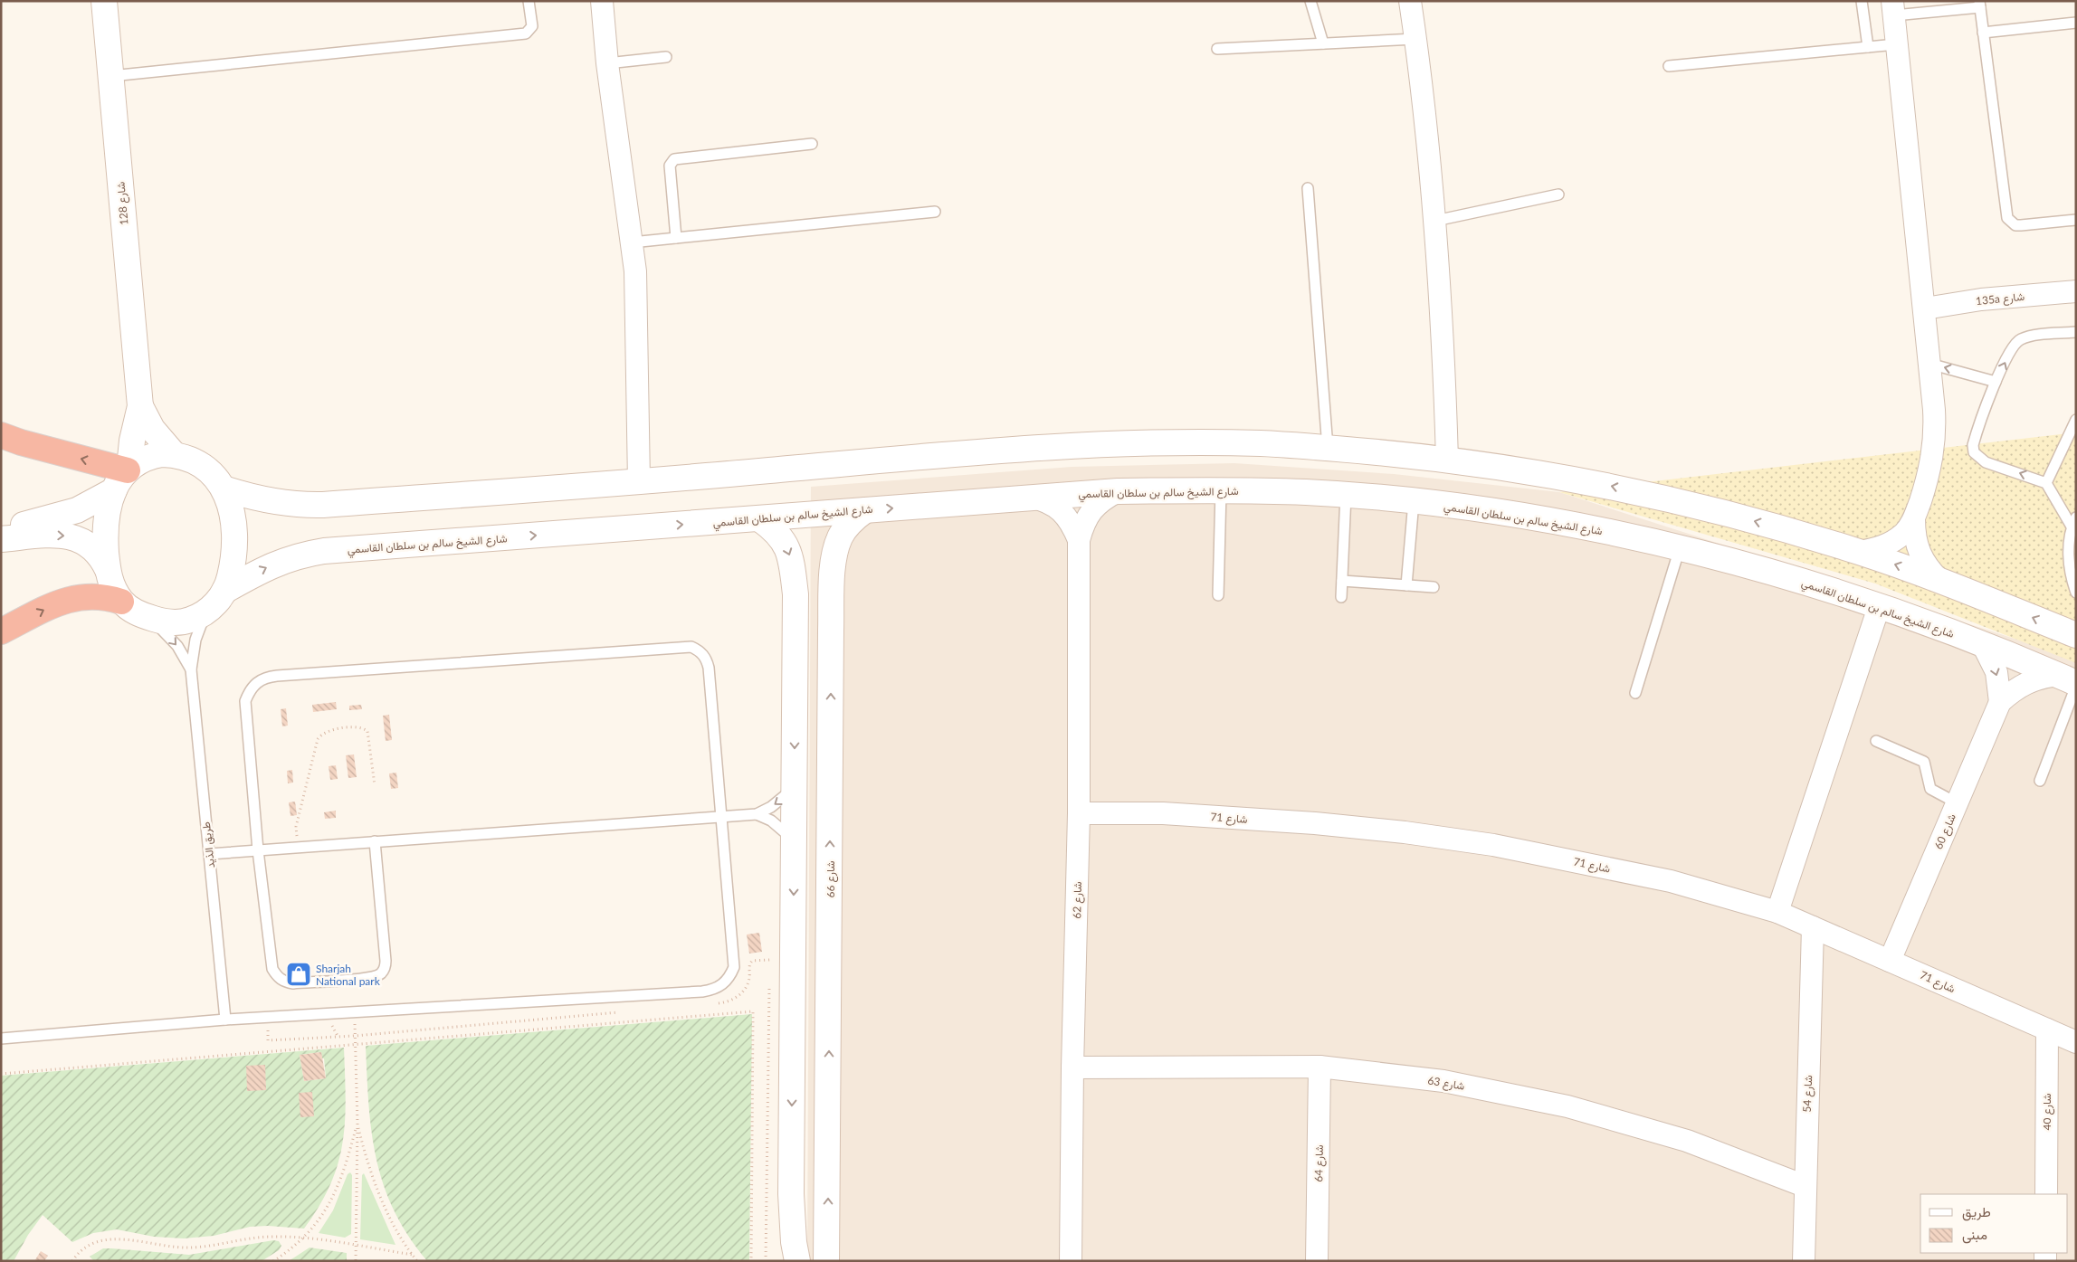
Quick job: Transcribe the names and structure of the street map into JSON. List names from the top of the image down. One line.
{"streets":{"street":["شارع 128","135a شارع","شارع الشيخ سالم بن سلطان القاسمي","شارع 71","شارع 60","شارع 66","شارع 62","شارع 63","شارع 54","شارع 40","شارع 64"],"lane":["طريق الذيد"]},"crossings":[["شارع 128","شارع الشيخ سالم بن سلطان القاسمي"],["شارع 128","طريق الذيد"],["شارع الشيخ سالم بن سلطان القاسمي","شارع 60"],["شارع الشيخ سالم بن سلطان القاسمي","طريق الذيد"],["شارع الشيخ سالم بن سلطان القاسمي","شارع 66"],["شارع الشيخ سالم بن سلطان القاسمي","شارع 62"],["شارع 71","شارع 60"],["شارع 71","شارع 62"],["شارع 71","شارع 54"],["شارع 71","شارع 40"],["شارع 62","شارع 63"],["شارع 63","شارع 54"],["شارع 63","شارع 64"]],"places":{"shop":["Sharjah National park"]},"legend":["طريق","مبنى"]}
